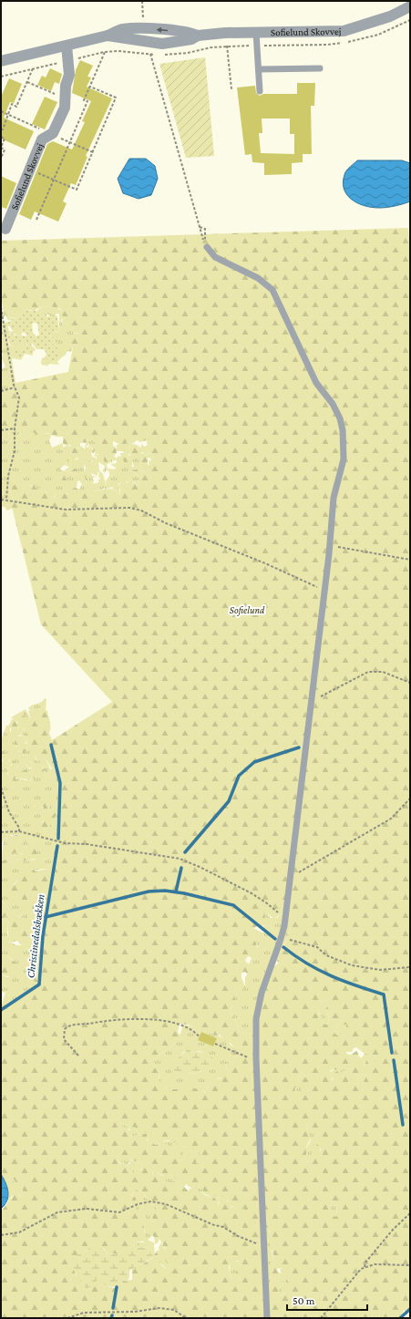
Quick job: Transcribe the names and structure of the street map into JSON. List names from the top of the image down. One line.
{"streets":{"street":["Sofielund Skovvej"]},"water":["Christinedalsbækken"],"parks":["Sofielund"],"scale_bar":"50 m"}
